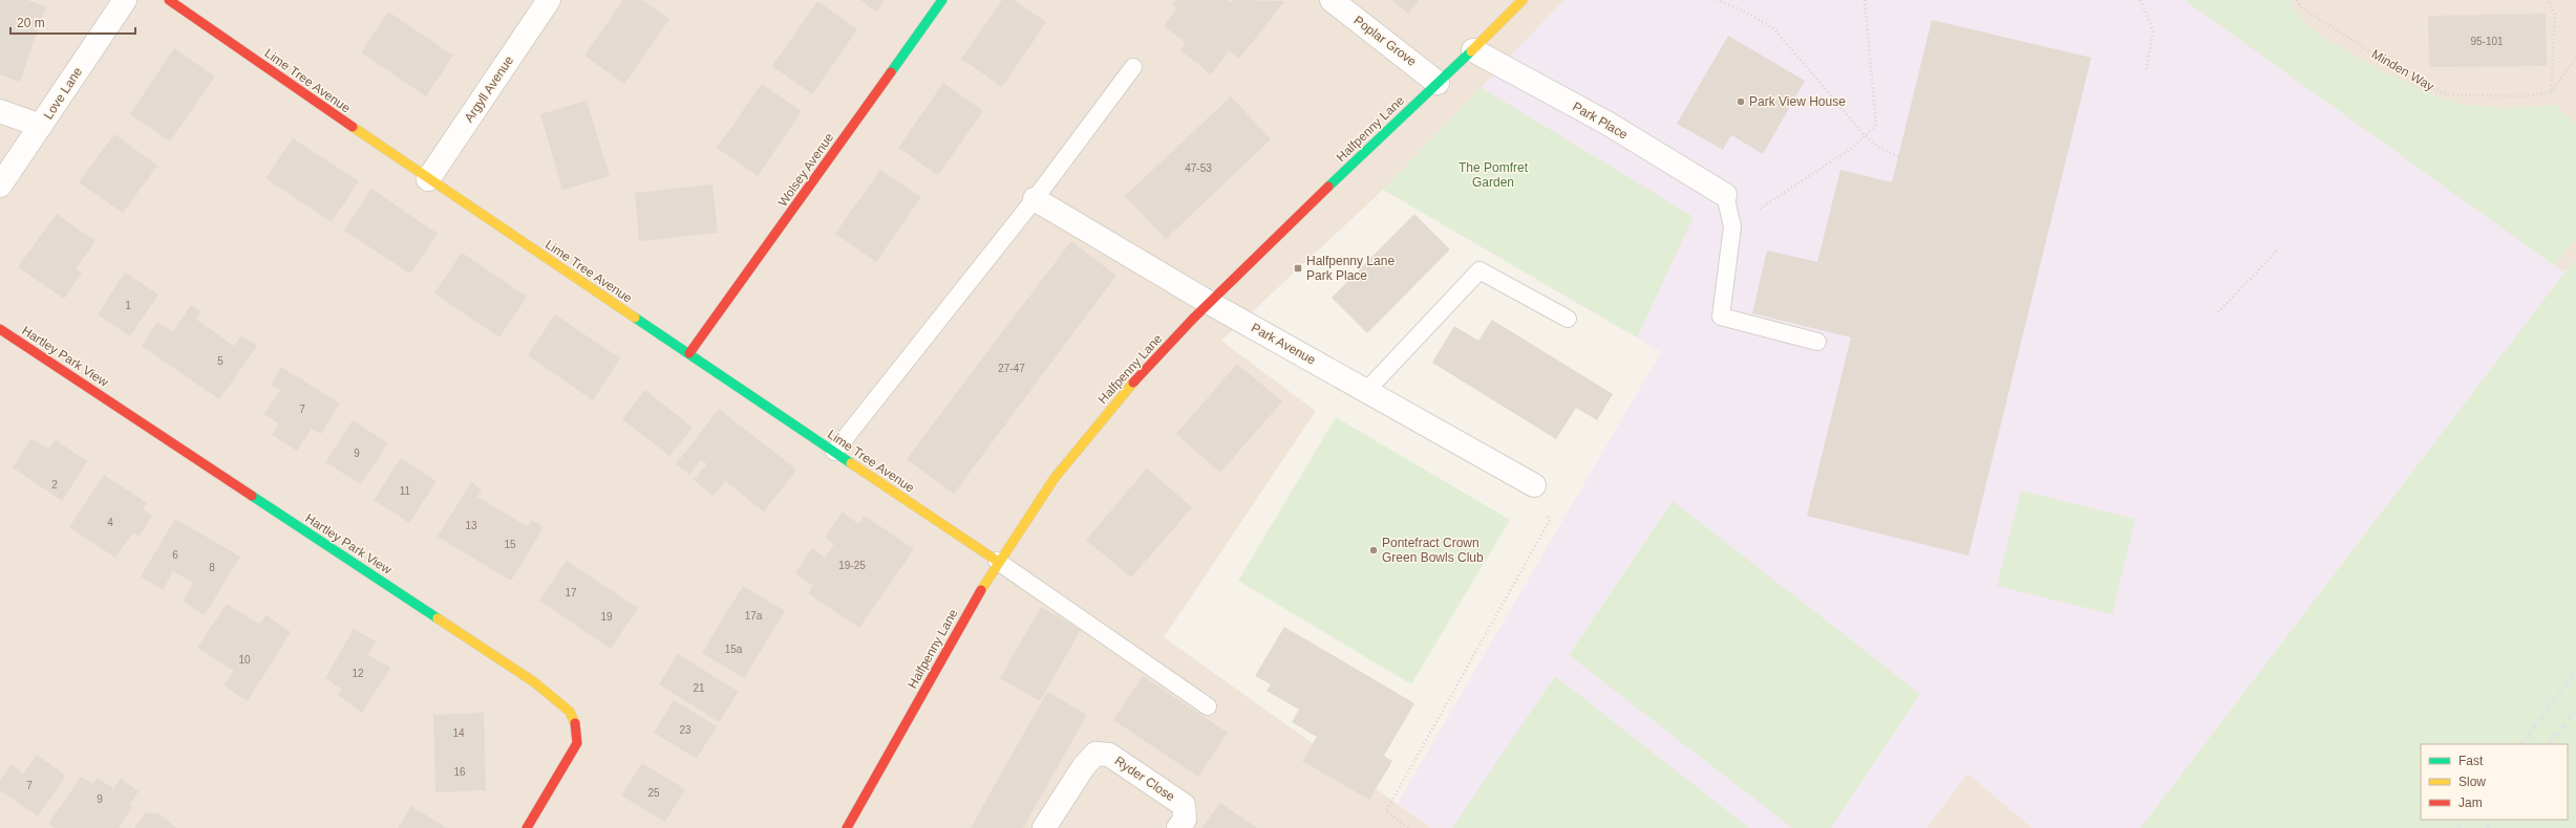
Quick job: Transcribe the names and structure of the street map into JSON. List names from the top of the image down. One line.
{"streets":{"street":["Poplar Grove","Lime Tree Avenue","Argyll Avenue","Love Lane","Park Place","Halfpenny Lane","Wolsey Avenue","Park Avenue","Hartley Park View","Ryder Close"],"path":["Minden Way"]},"crossings":[["Poplar Grove","Halfpenny Lane"],["Lime Tree Avenue","Argyll Avenue"],["Lime Tree Avenue","Halfpenny Lane"],["Lime Tree Avenue","Wolsey Avenue"],["Park Place","Halfpenny Lane"],["Halfpenny Lane","Park Avenue"]],"parks":["The Pomfret Garden"],"places":{"other":["Park View House","Pontefract Crown Green Bowls Club"],"transit":["Halfpenny Lane Park Place"]},"house_numbers":["95-101","47-53","1","5","27-47","7","9","2","11","4","13","15","6","19-25","8","17","17a","19","15a","10","12","21","23","14","16","7","25","9"],"legend":["Fast","Slow","Jam"],"scale_bar":"20 m"}
